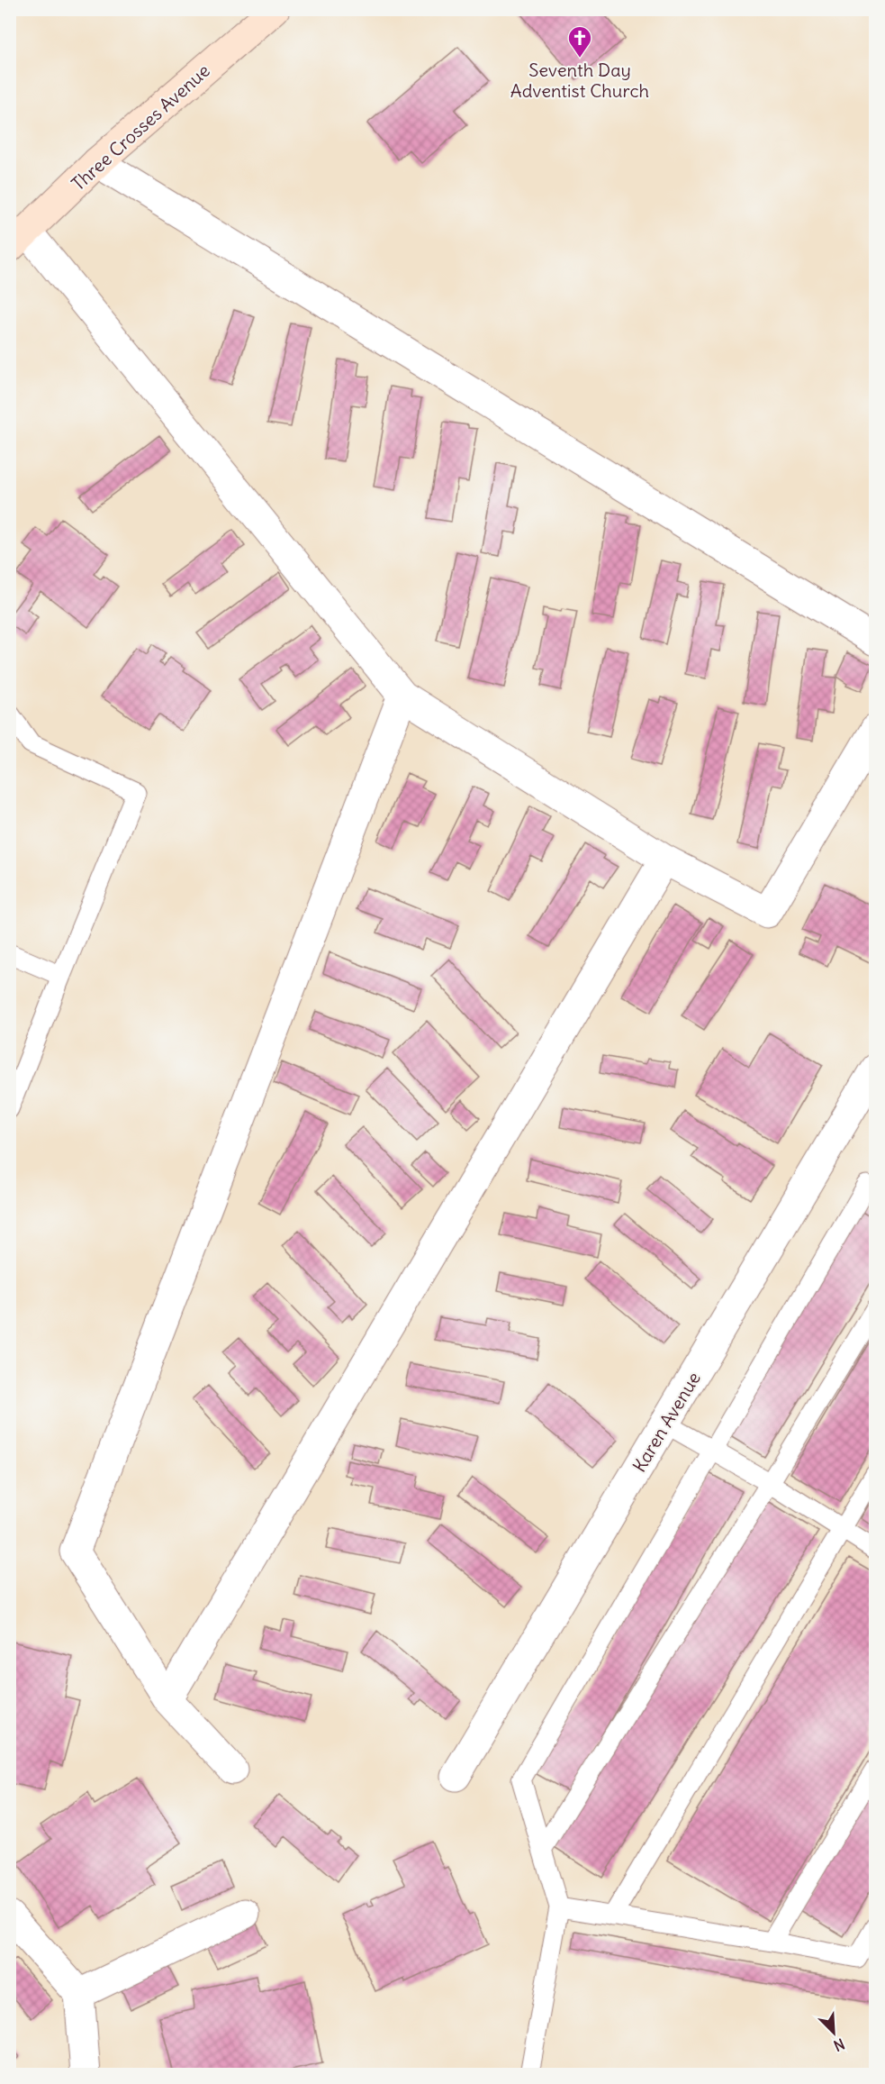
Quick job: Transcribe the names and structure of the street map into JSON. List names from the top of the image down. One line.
{"streets":{"street":["Three Crosses Avenue","Karen Avenue"]},"places":{"church":["Seventh Day Adventist Church"]},"north":"bottom right"}
